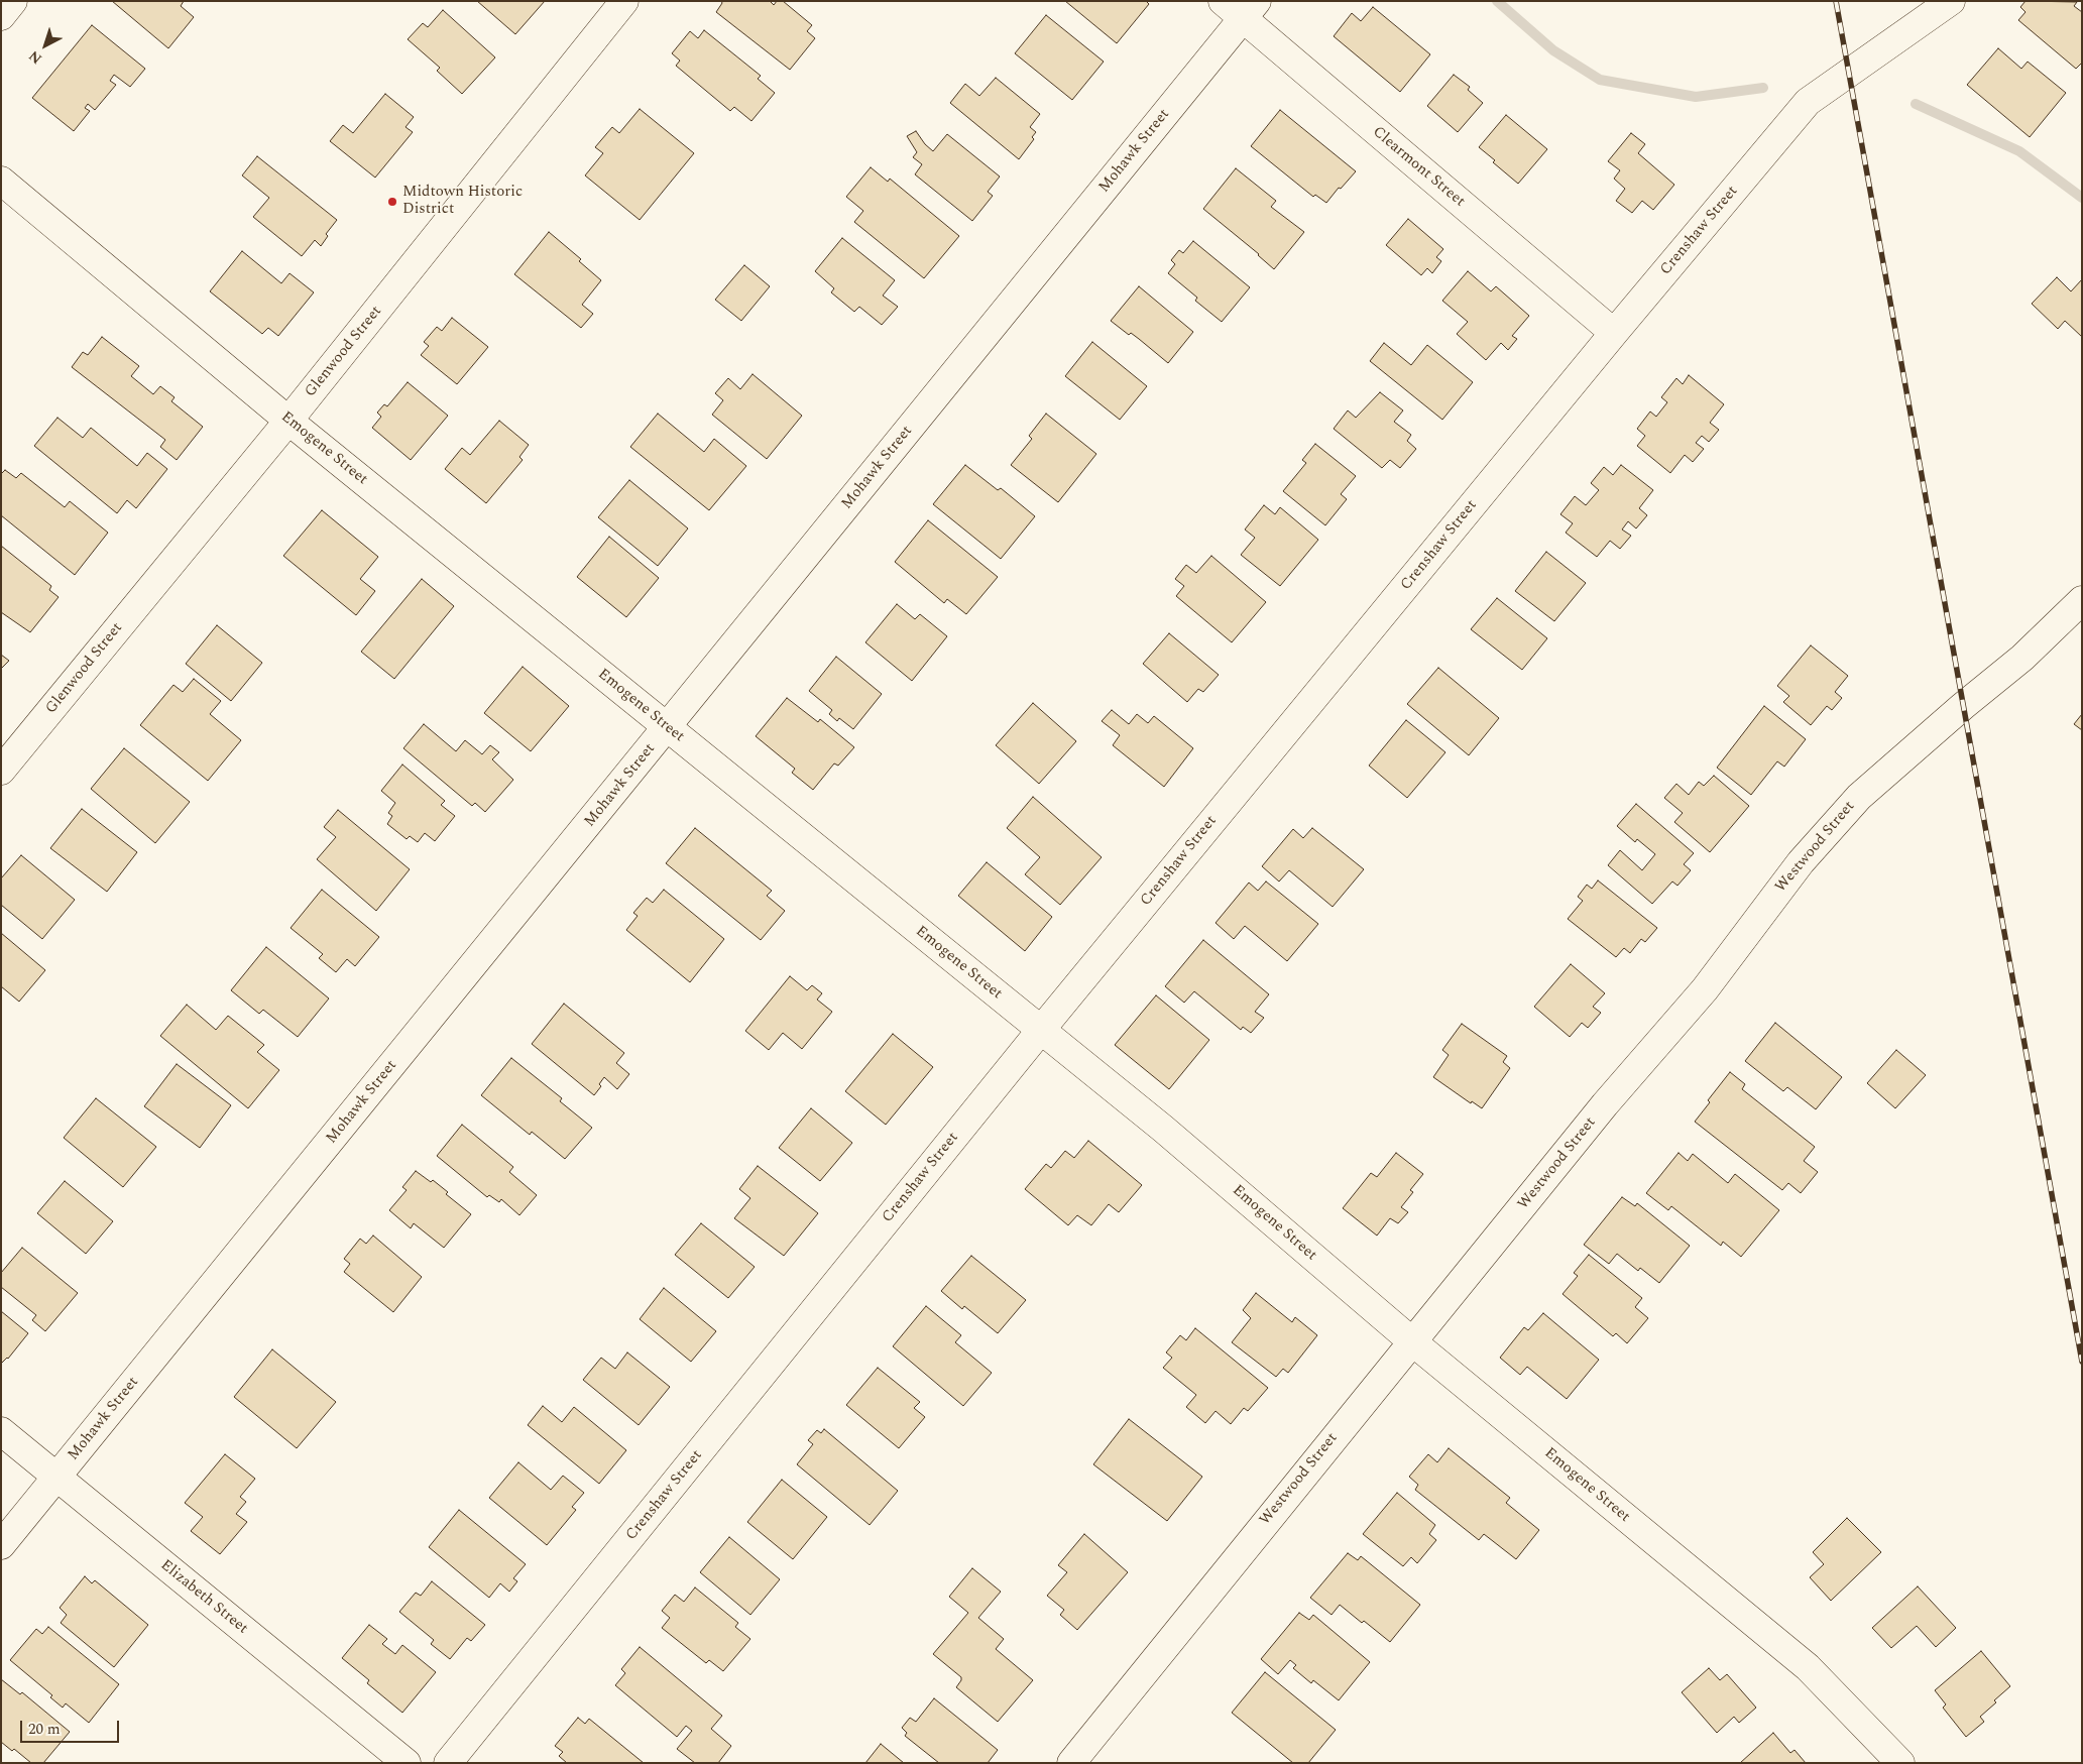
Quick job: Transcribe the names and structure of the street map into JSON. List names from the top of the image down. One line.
{"streets":{"street":["Mohawk Street","Clearmont Street","Crenshaw Street","Glenwood Street","Emogene Street","Westwood Street","Elizabeth Street"]},"crossings":[["Mohawk Street","Clearmont Street"],["Mohawk Street","Emogene Street"],["Mohawk Street","Elizabeth Street"],["Clearmont Street","Crenshaw Street"],["Crenshaw Street","Emogene Street"],["Glenwood Street","Emogene Street"],["Emogene Street","Westwood Street"]],"places":["Midtown Historic District"],"scale_bar":"20 m","north":"bottom left"}
